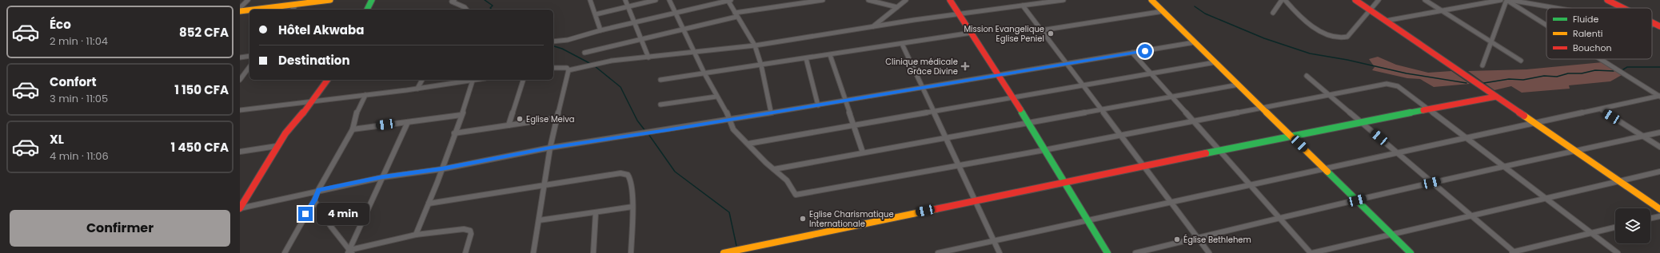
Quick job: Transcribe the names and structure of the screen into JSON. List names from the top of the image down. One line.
{"places":{"other":["Mission Evangelique Eglise Peniel","Eglise Meiva","Eglise Charismatique Internationale","Église Bethlehem"],"health":["Clinique médicale Grâce Divine"]},"legend":["Fluide","Ralenti","Bouchon"],"page":{"list":[{"name":"Éco","note":"2 min · 11:04","value":"852 CFA"},{"name":"Confort","note":"3 min · 11:05","value":"1 150 CFA"},{"name":"XL","note":"4 min · 11:06","value":"1 450 CFA"}],"banner":["Hôtel Akwaba","Destination"],"bubble":"4 min","buttons":"Confirmer"}}
